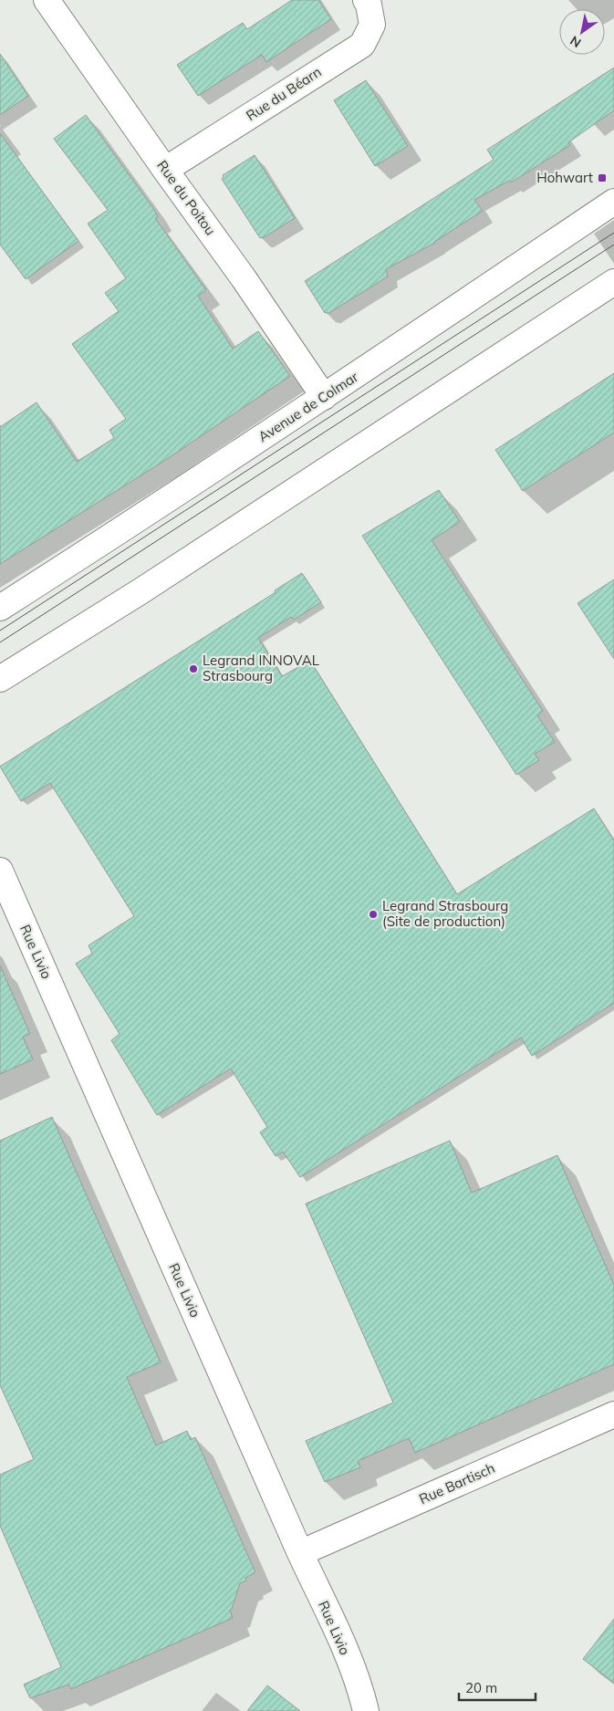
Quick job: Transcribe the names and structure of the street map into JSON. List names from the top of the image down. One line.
{"streets":{"street":["Rue du Béarn","Rue du Poitou","Avenue de Colmar","Rue Livio","Rue Bartisch"]},"crossings":[["Rue du Béarn","Rue du Poitou"],["Rue du Poitou","Avenue de Colmar"],["Rue Livio","Rue Bartisch"]],"places":{"transit":["Hohwart"],"other":["Legrand INNOVAL Strasbourg","Legrand Strasbourg (Site de production)"]},"scale_bar":"20 m","north":"bottom left"}
